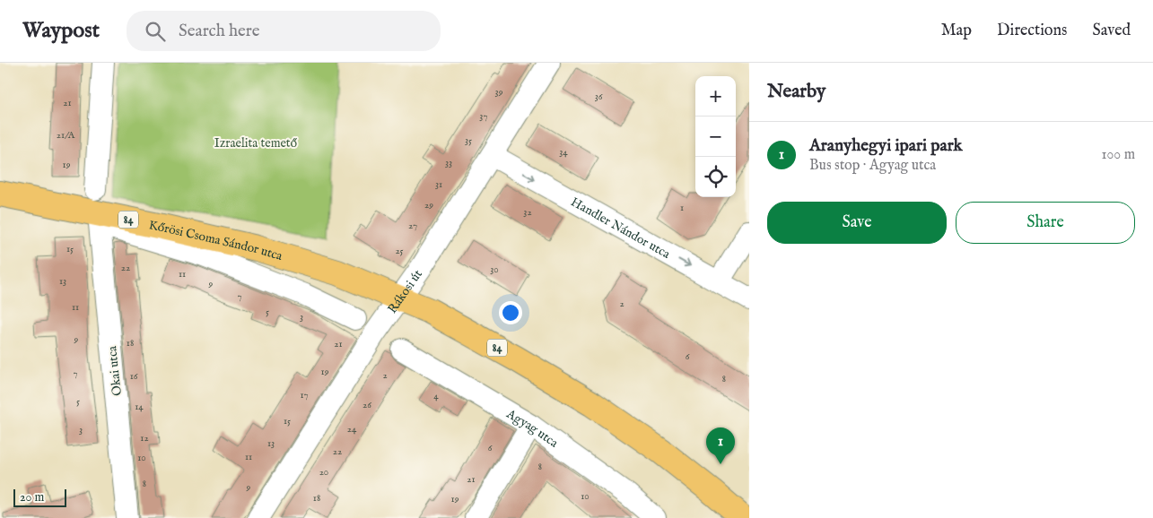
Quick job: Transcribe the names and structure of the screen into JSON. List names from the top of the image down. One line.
{"streets":{"main road":["84","Kőrösi Csoma Sándor utca"],"street":["Handler Nándor utca","Rákosi út","Okai utca","Agyag utca"]},"crossings":[["84","Kőrösi Csoma Sándor utca"],["84","Rákosi út"],["Handler Nándor utca","Rákosi út"],["Kőrösi Csoma Sándor utca","Rákosi út"],["Kőrösi Csoma Sándor utca","Okai utca"]],"one_way":["Handler Nándor utca"],"parks":["Izraelita temető"],"house_numbers":["39","36","21","37","21/A","35","34","33","19","31","29","1","32","27","15","25","22","30","11","13","9","7","2","11","5","3","9","18","21","6","19","7","2","16","8","17","4","5","26","14","15","24","3","12","13","6","22","11","10","8","20","21","8","9","10","18","19"],"scale_bar":"20 m","page":{"header":"Waypost","search":"Search here","nav":["Map","Directions","Saved"],"heading":"Nearby","map_buttons":["+","−"],"list":[{"mark":"1","name":"Aranyhegyi ipari park","note":"Bus stop · Agyag utca","value":"100 m"}],"buttons":["Save","Share"],"pins":"1","scale":"20 m"}}
